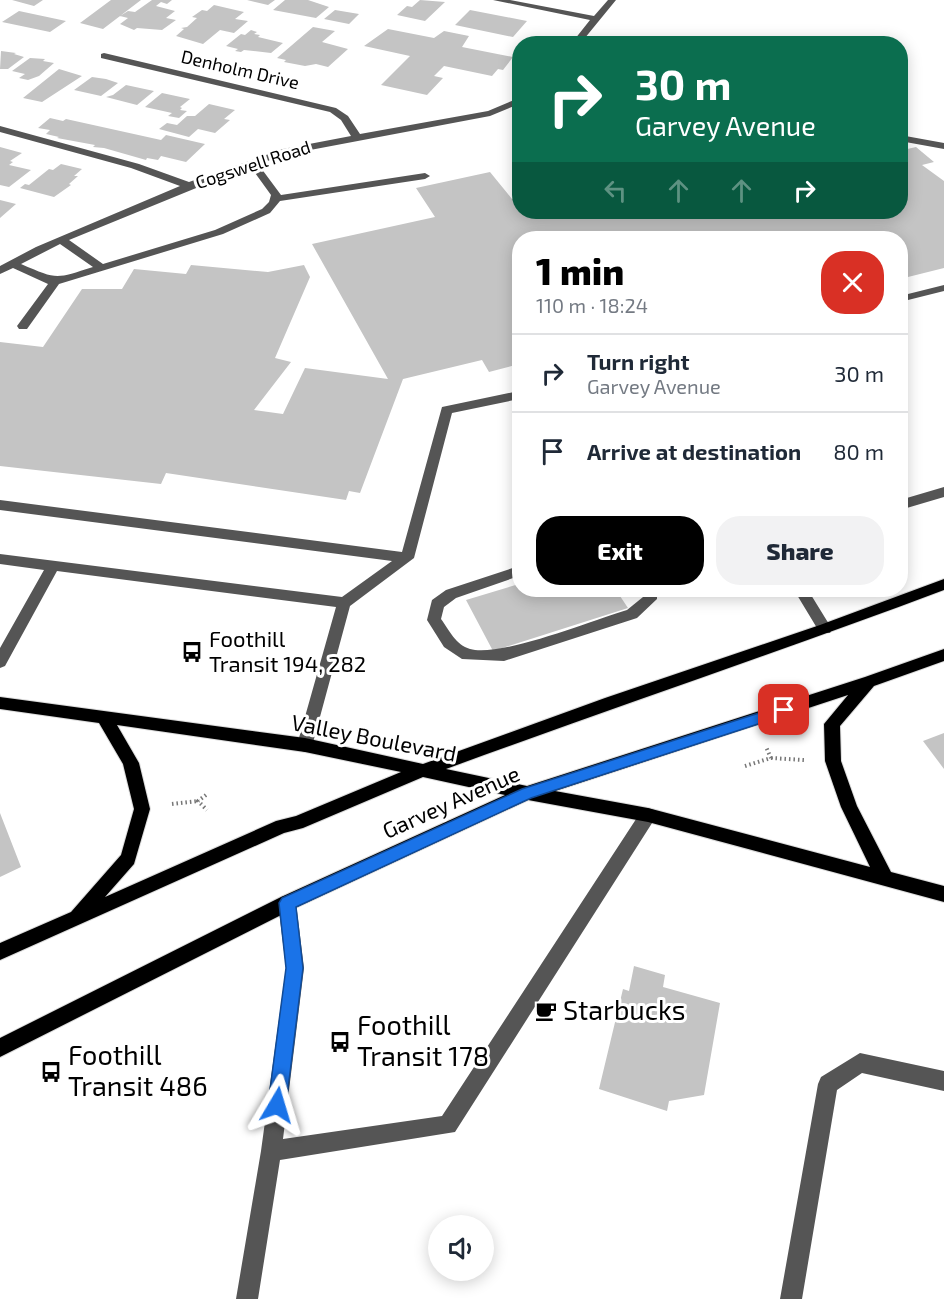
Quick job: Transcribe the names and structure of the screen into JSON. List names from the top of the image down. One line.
{"streets":{"main road":["Valley Boulevard","Garvey Avenue"],"street":["Denholm Drive","Cogswell Road"]},"crossings":[["Denholm Drive","Cogswell Road"],["Valley Boulevard","Garvey Avenue"]],"places":{"bus stop":["Foothill Transit 194, 282","Foothill Transit 178","Foothill Transit 486"],"cafe":["Starbucks"]},"page":{"turn":["30 m","Garvey Avenue"],"heading":["1 min","110 m · 18:24"],"list":[{"name":"Turn right","note":"Garvey Avenue","value":"30 m"},{"name":"Arrive at destination","value":"80 m"}],"buttons":["Exit","Share"]}}
